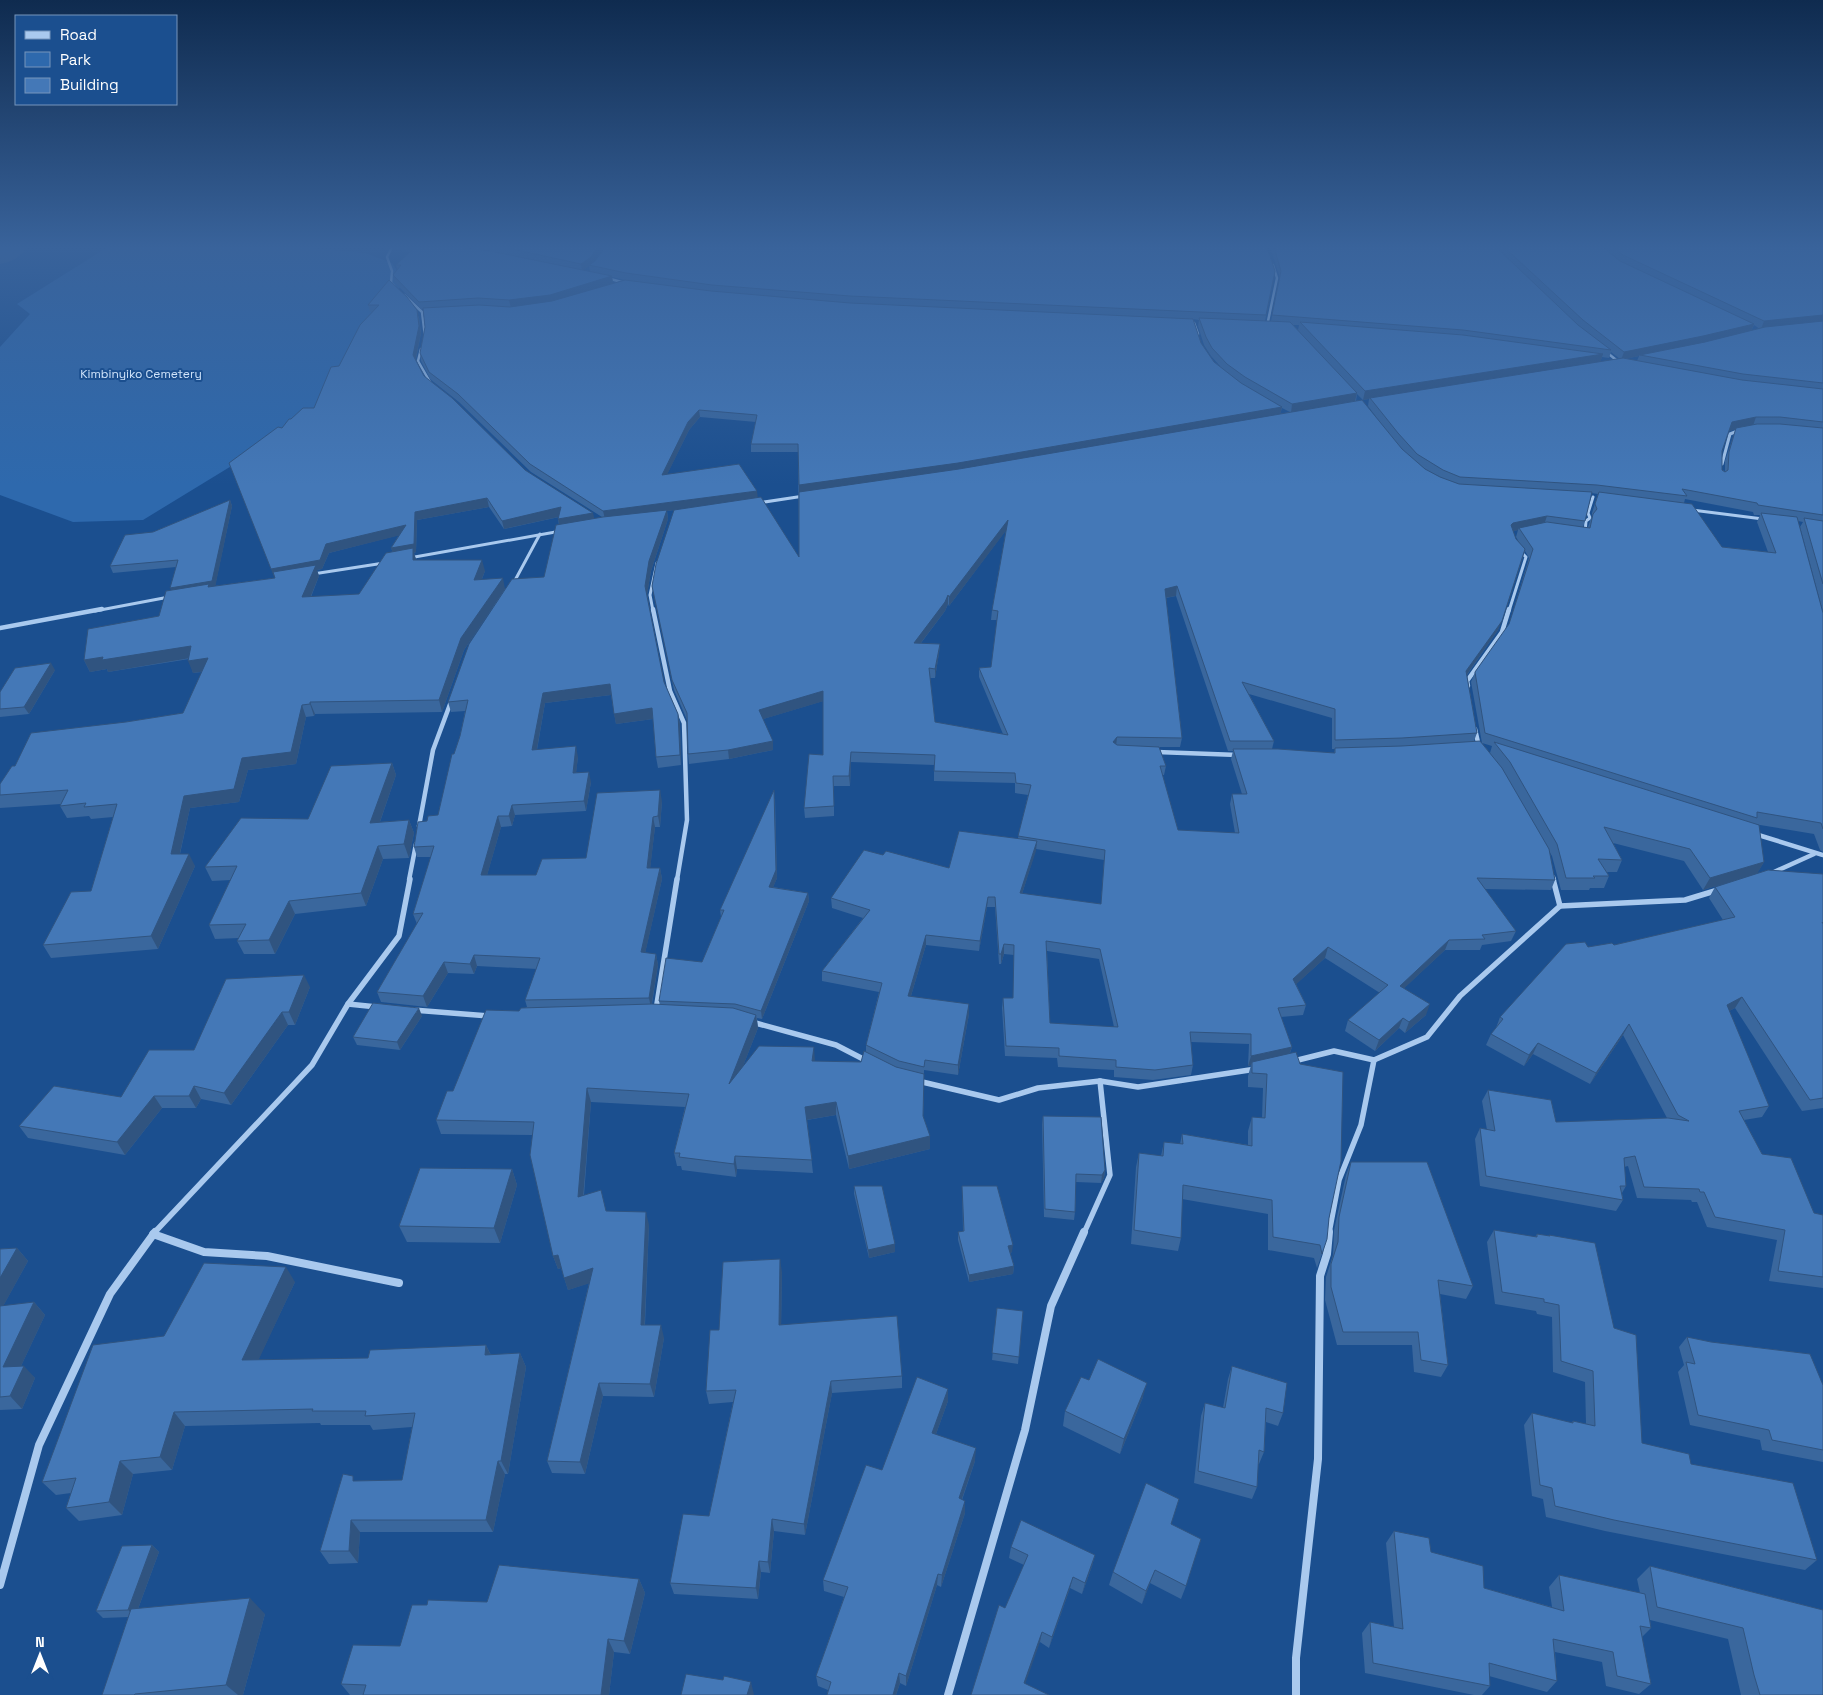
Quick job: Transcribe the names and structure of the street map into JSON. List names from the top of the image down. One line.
{"parks":["Kimbinyiko Cemetery"],"legend":["Road","Park","Building"],"north":"top"}
